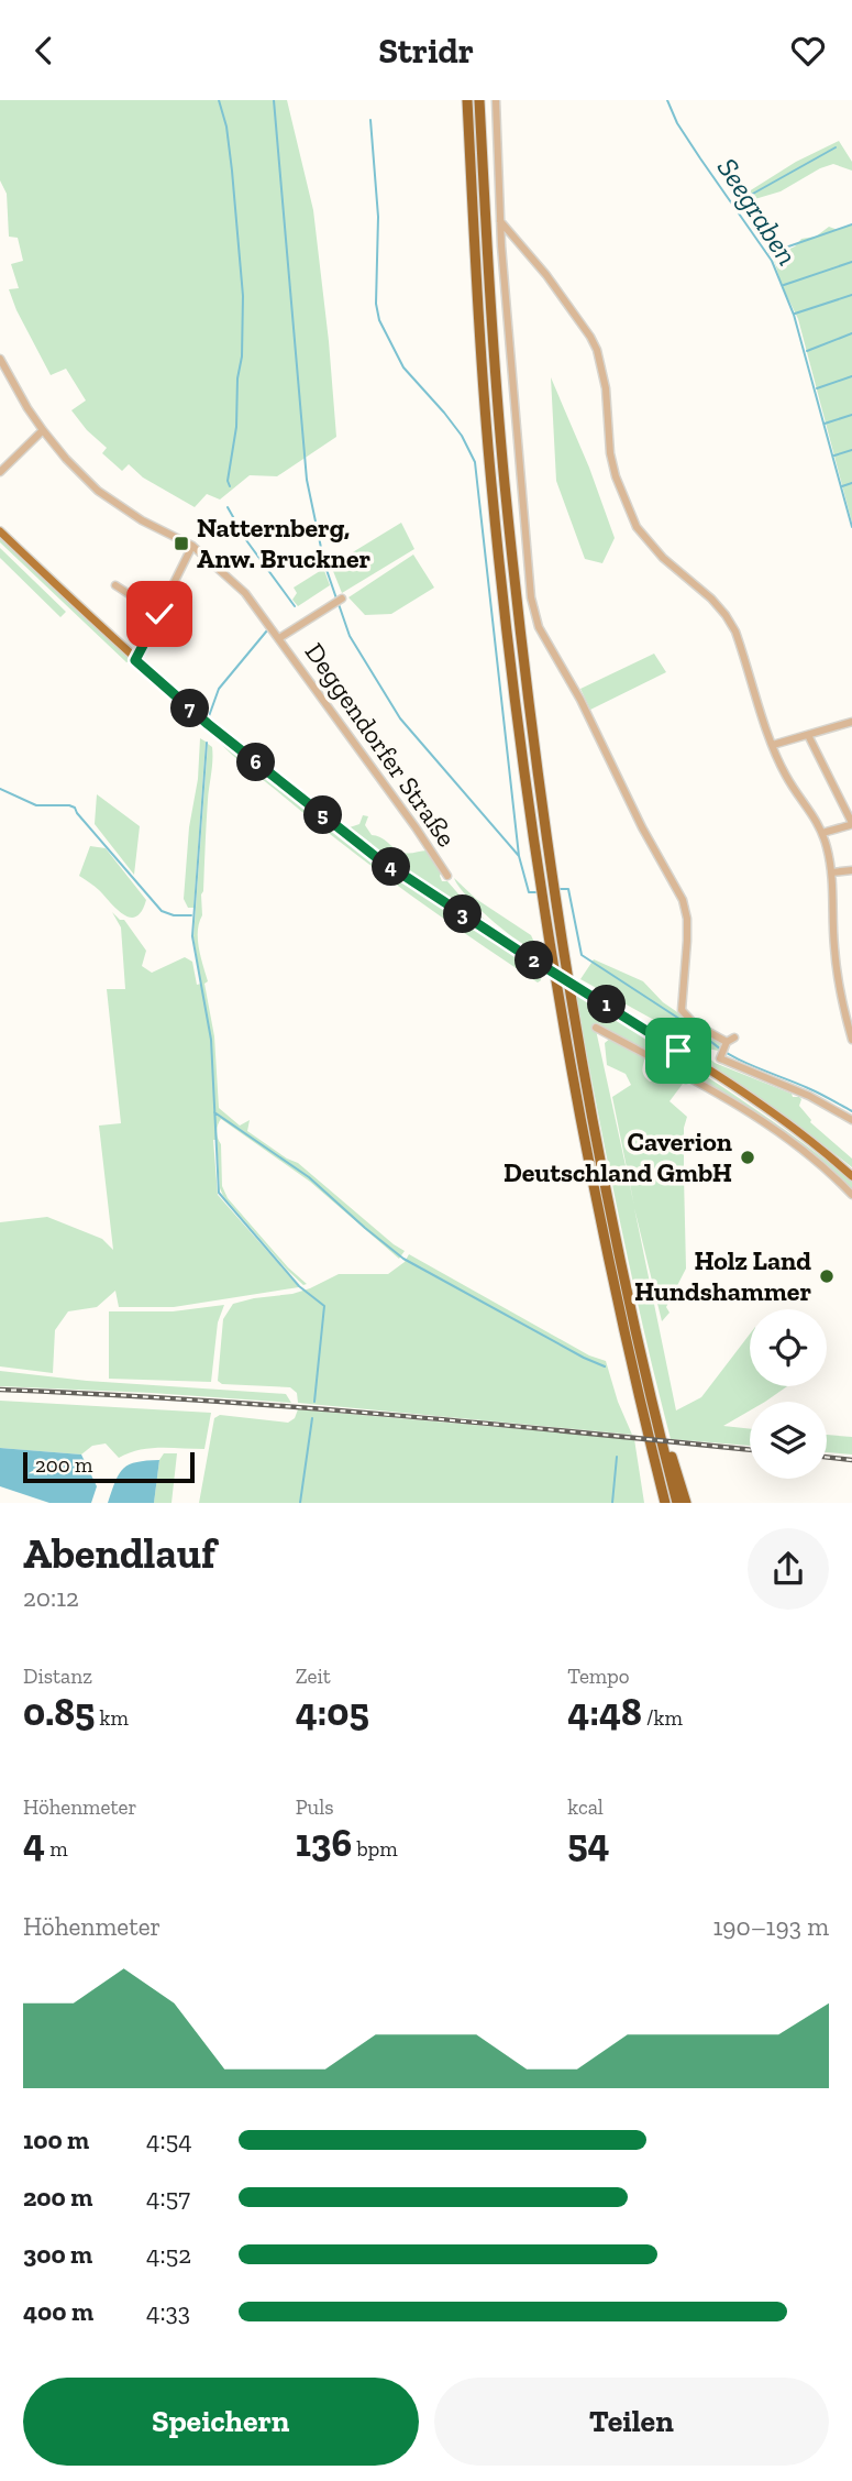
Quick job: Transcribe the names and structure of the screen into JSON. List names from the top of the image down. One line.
{"streets":{"street":["Deggendorfer Straße"]},"water":["Seegraben"],"places":{"transit":["Natternberg, Anw. Bruckner"],"other":["Caverion Deutschland GmbH","Holz Land Hundshammer"]},"scale_bar":"200 m","page":{"header":"Stridr","pins":["7","6","5","4","3","2","1"],"scale":"200 m","heading":["Abendlauf","20:12"],"stats":[["Distanz","0.85 km"],["Zeit","4:05"],["Tempo","4:48 /km"],["Höhenmeter","4 m"],["Puls","136 bpm"],["kcal","54"]],"chart":["Höhenmeter","190–193 m"],"list":[{"name":"100 m","note":"4:54"},{"name":"200 m","note":"4:57"},{"name":"300 m","note":"4:52"},{"name":"400 m","note":"4:33"}],"buttons":["Speichern","Teilen"]}}
